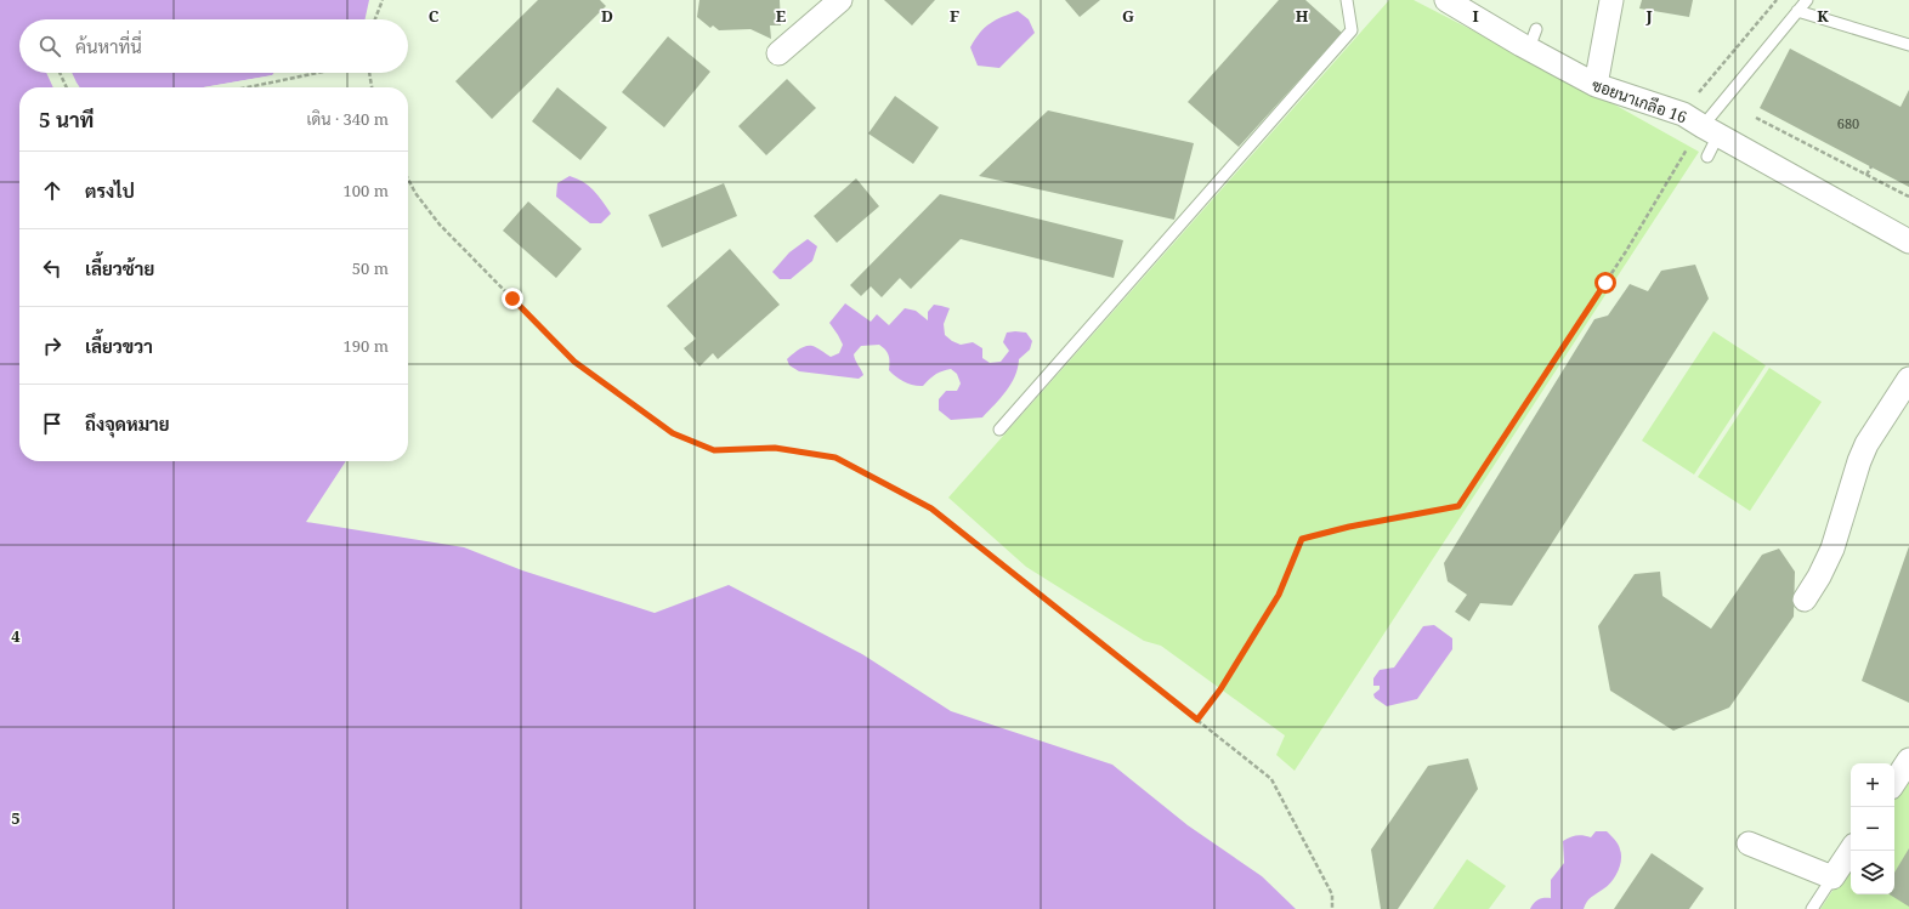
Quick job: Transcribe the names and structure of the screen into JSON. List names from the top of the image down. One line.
{"streets":{"street":["ซอยนาเกลือ 16"]},"house_numbers":["680"],"page":{"search":"ค้นหาที่นี่","heading":["5 นาที","เดิน · 340 m"],"list":[["ตรงไป","100 m"],["เลี้ยวซ้าย","50 m"],["เลี้ยวขวา","190 m"],"ถึงจุดหมาย"],"map_buttons":["+","−"]},"grid":{"columns":["C","D","E","F","G","H","I","J","K"],"rows":["4","5"]}}
